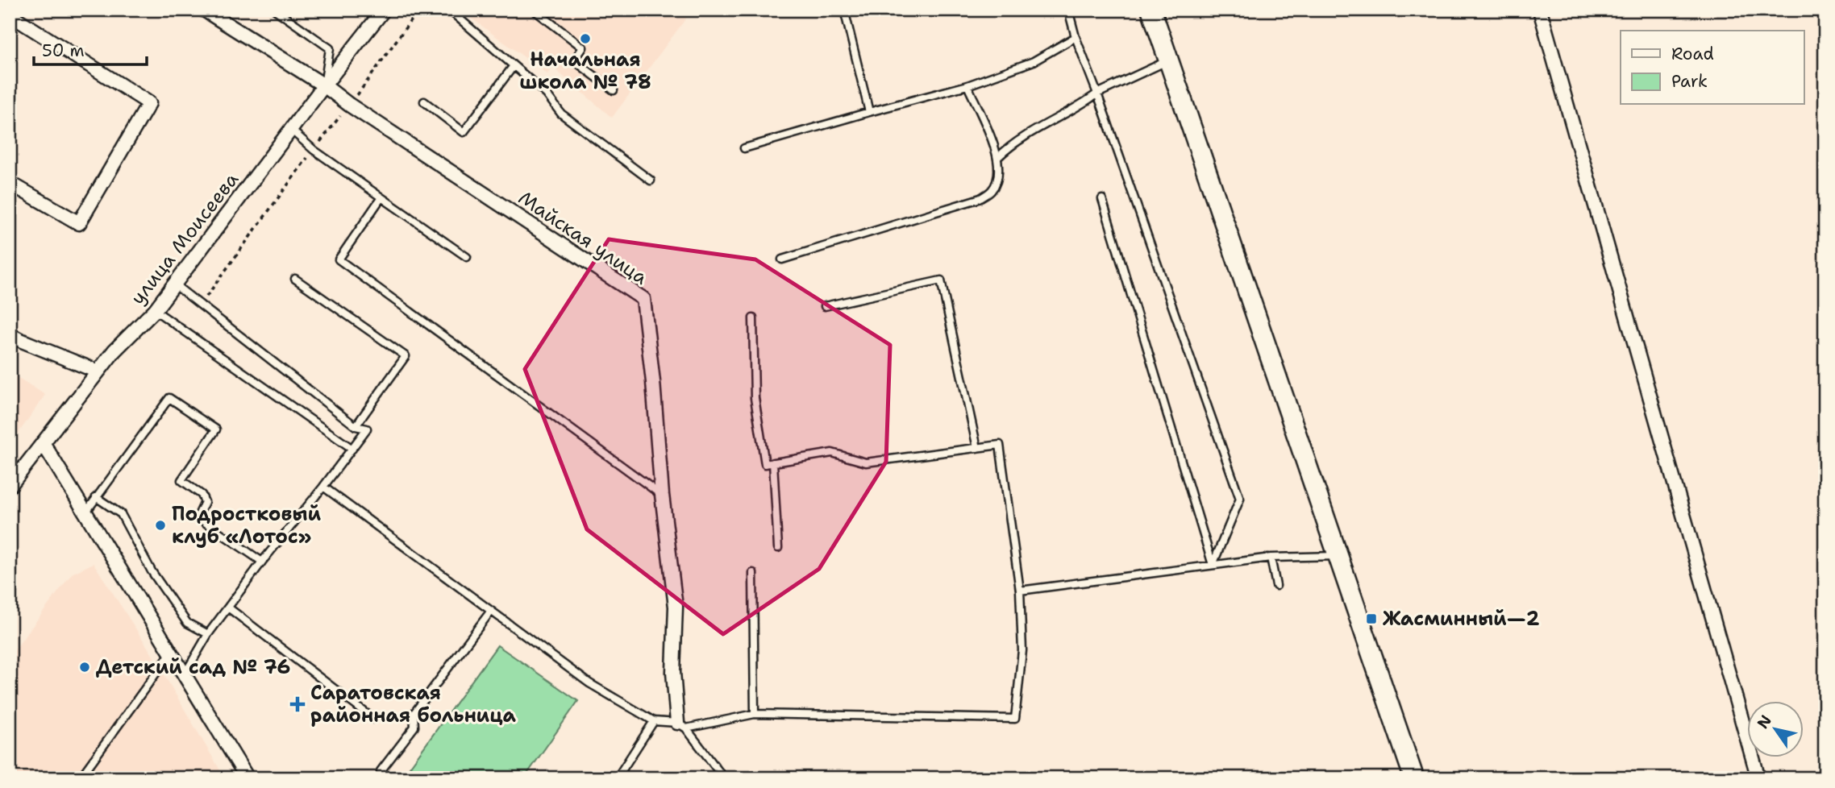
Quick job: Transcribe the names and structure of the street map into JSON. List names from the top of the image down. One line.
{"streets":{"street":["Майская улица","улица Моисеева"]},"crossings":[["Майская улица","улица Моисеева"]],"places":{"other":["Начальная школа № 78","Подростковый клуб «Лотос»","Детский сад № 76"],"transit":["Жасминный—2"],"health":["Саратовская районная больница"]},"legend":["Road","Park"],"scale_bar":"50 m","north":"top left"}
